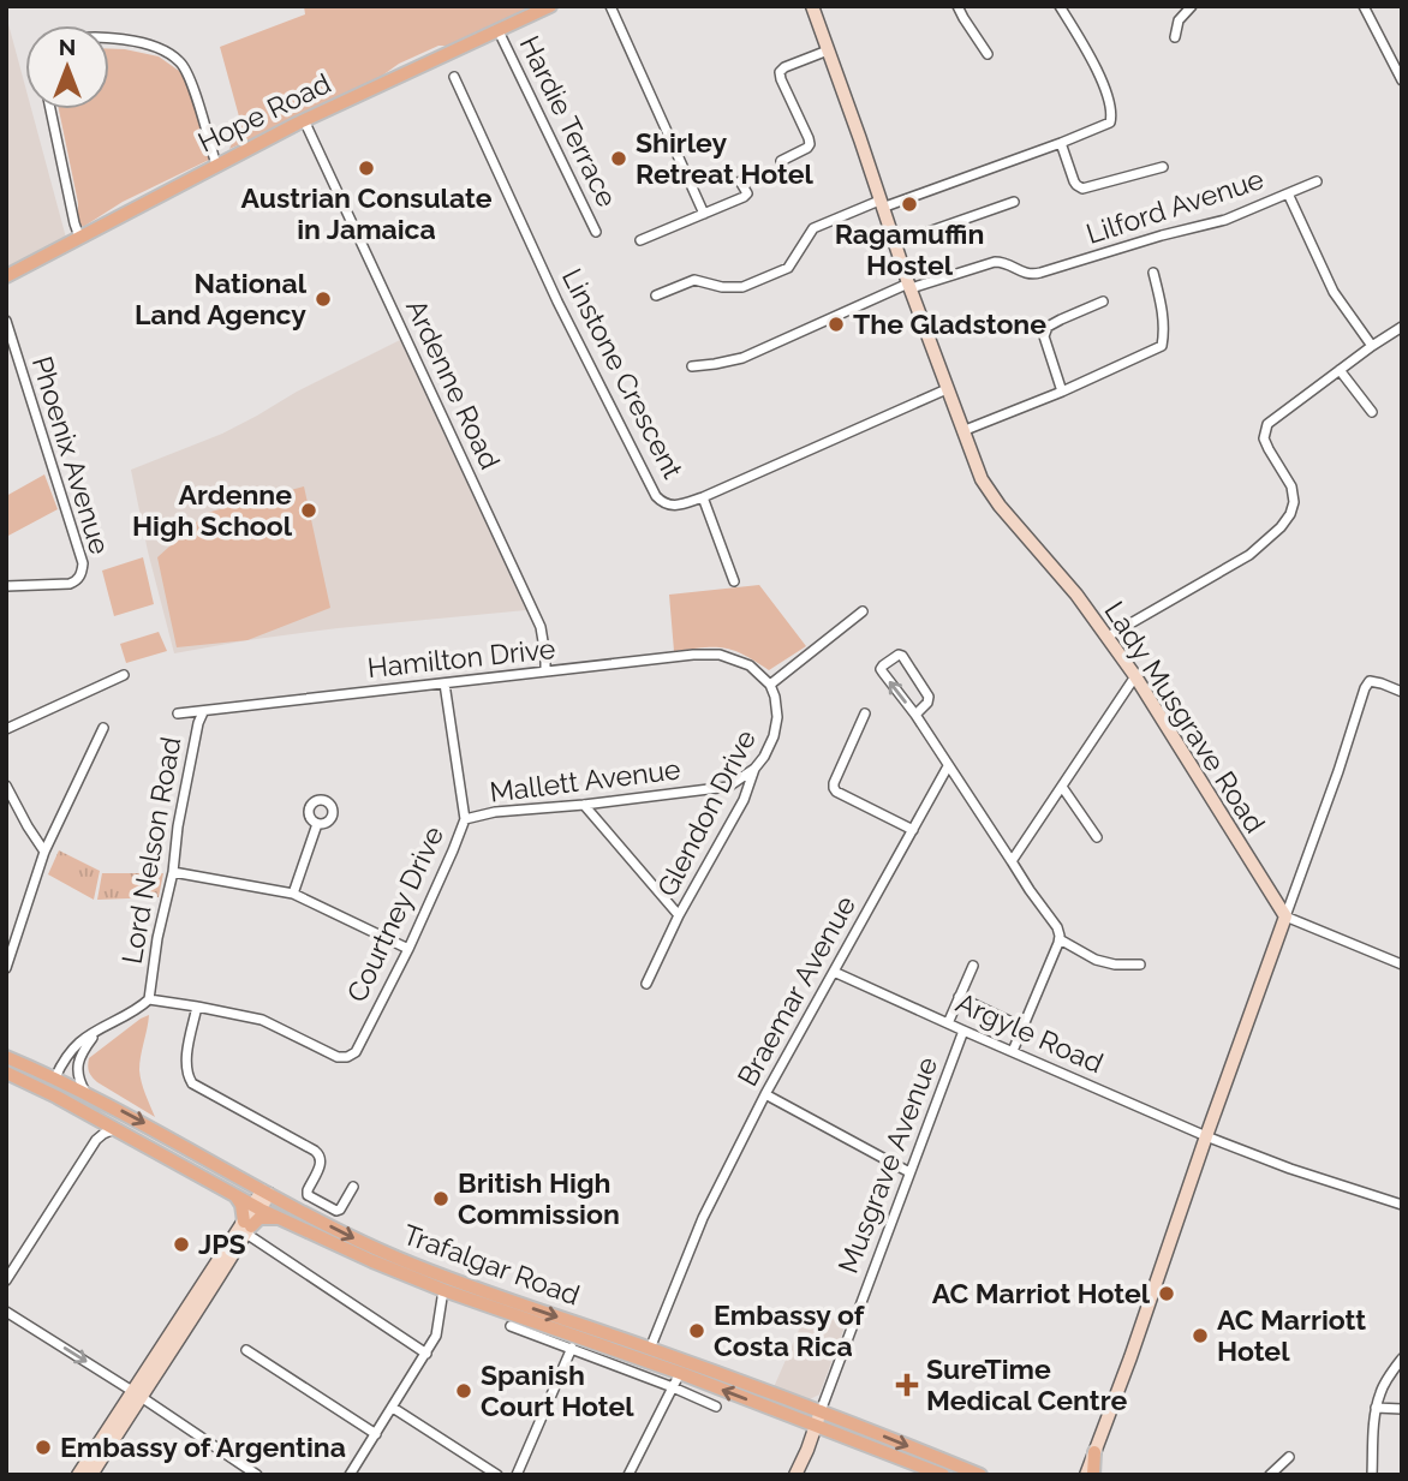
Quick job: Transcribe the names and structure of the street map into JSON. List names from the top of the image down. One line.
{"streets":{"main road":["Hope Road","Lady Musgrave Road","Trafalgar Road"],"street":["Hardie Terrace","Lilford Avenue","Linstone Crescent","Ardenne Road","Phoenix Avenue","Hamilton Drive","Mallett Avenue","Glendon Drive","Lord Nelson Road","Courtney Drive","Braemar Avenue","Argyle Road","Musgrave Avenue"]},"crossings":[["Hope Road","Hardie Terrace"],["Hope Road","Ardenne Road"],["Lilford Avenue","Lady Musgrave Road"],["Linstone Crescent","Lady Musgrave Road"],["Ardenne Road","Hamilton Drive"],["Hamilton Drive","Glendon Drive"],["Hamilton Drive","Lord Nelson Road"],["Hamilton Drive","Courtney Drive"],["Mallett Avenue","Glendon Drive"],["Mallett Avenue","Courtney Drive"],["Braemar Avenue","Argyle Road"],["Braemar Avenue","Trafalgar Road"],["Argyle Road","Musgrave Avenue"],["Musgrave Avenue","Trafalgar Road"]],"places":{"other":["Shirley Retreat Hotel","Austrian Consulate in Jamaica","Ragamuffin Hostel","National Land Agency","The Gladstone","Ardenne High School","British High Commission","JPS","AC Marriot Hotel","Embassy of Costa Rica","AC Marriott Hotel","Spanish Court Hotel","Embassy of Argentina"],"health":["SureTime Medical Centre"]},"north":"top"}
